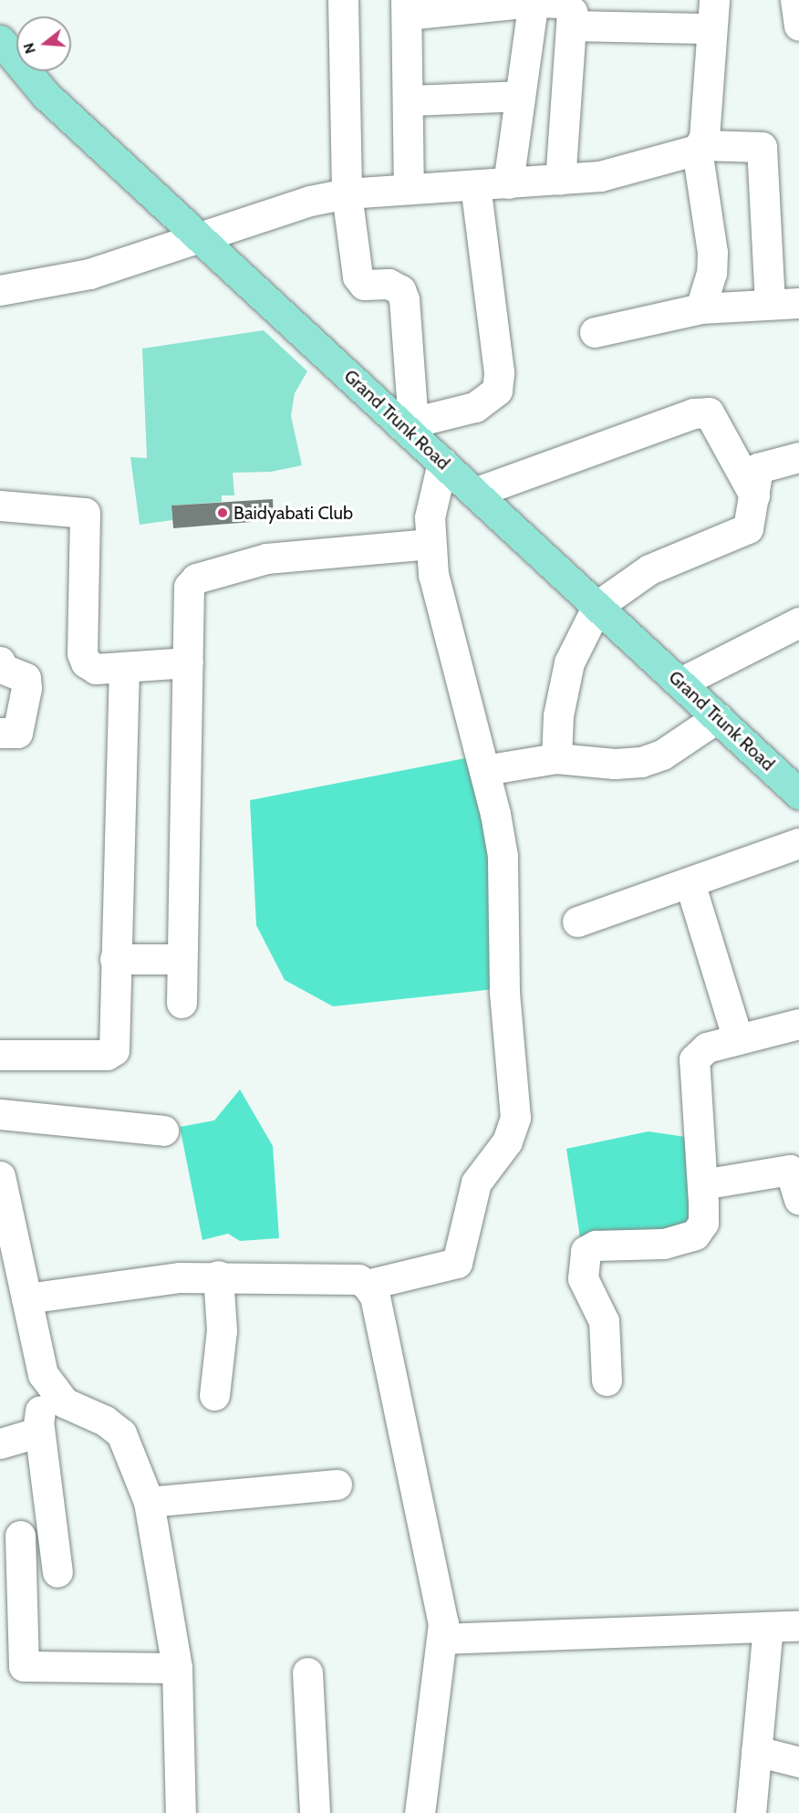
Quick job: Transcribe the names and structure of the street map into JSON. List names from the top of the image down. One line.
{"streets":{"main road":["Grand Trunk Road"]},"places":["Baidyabati Club"],"north":"left"}
